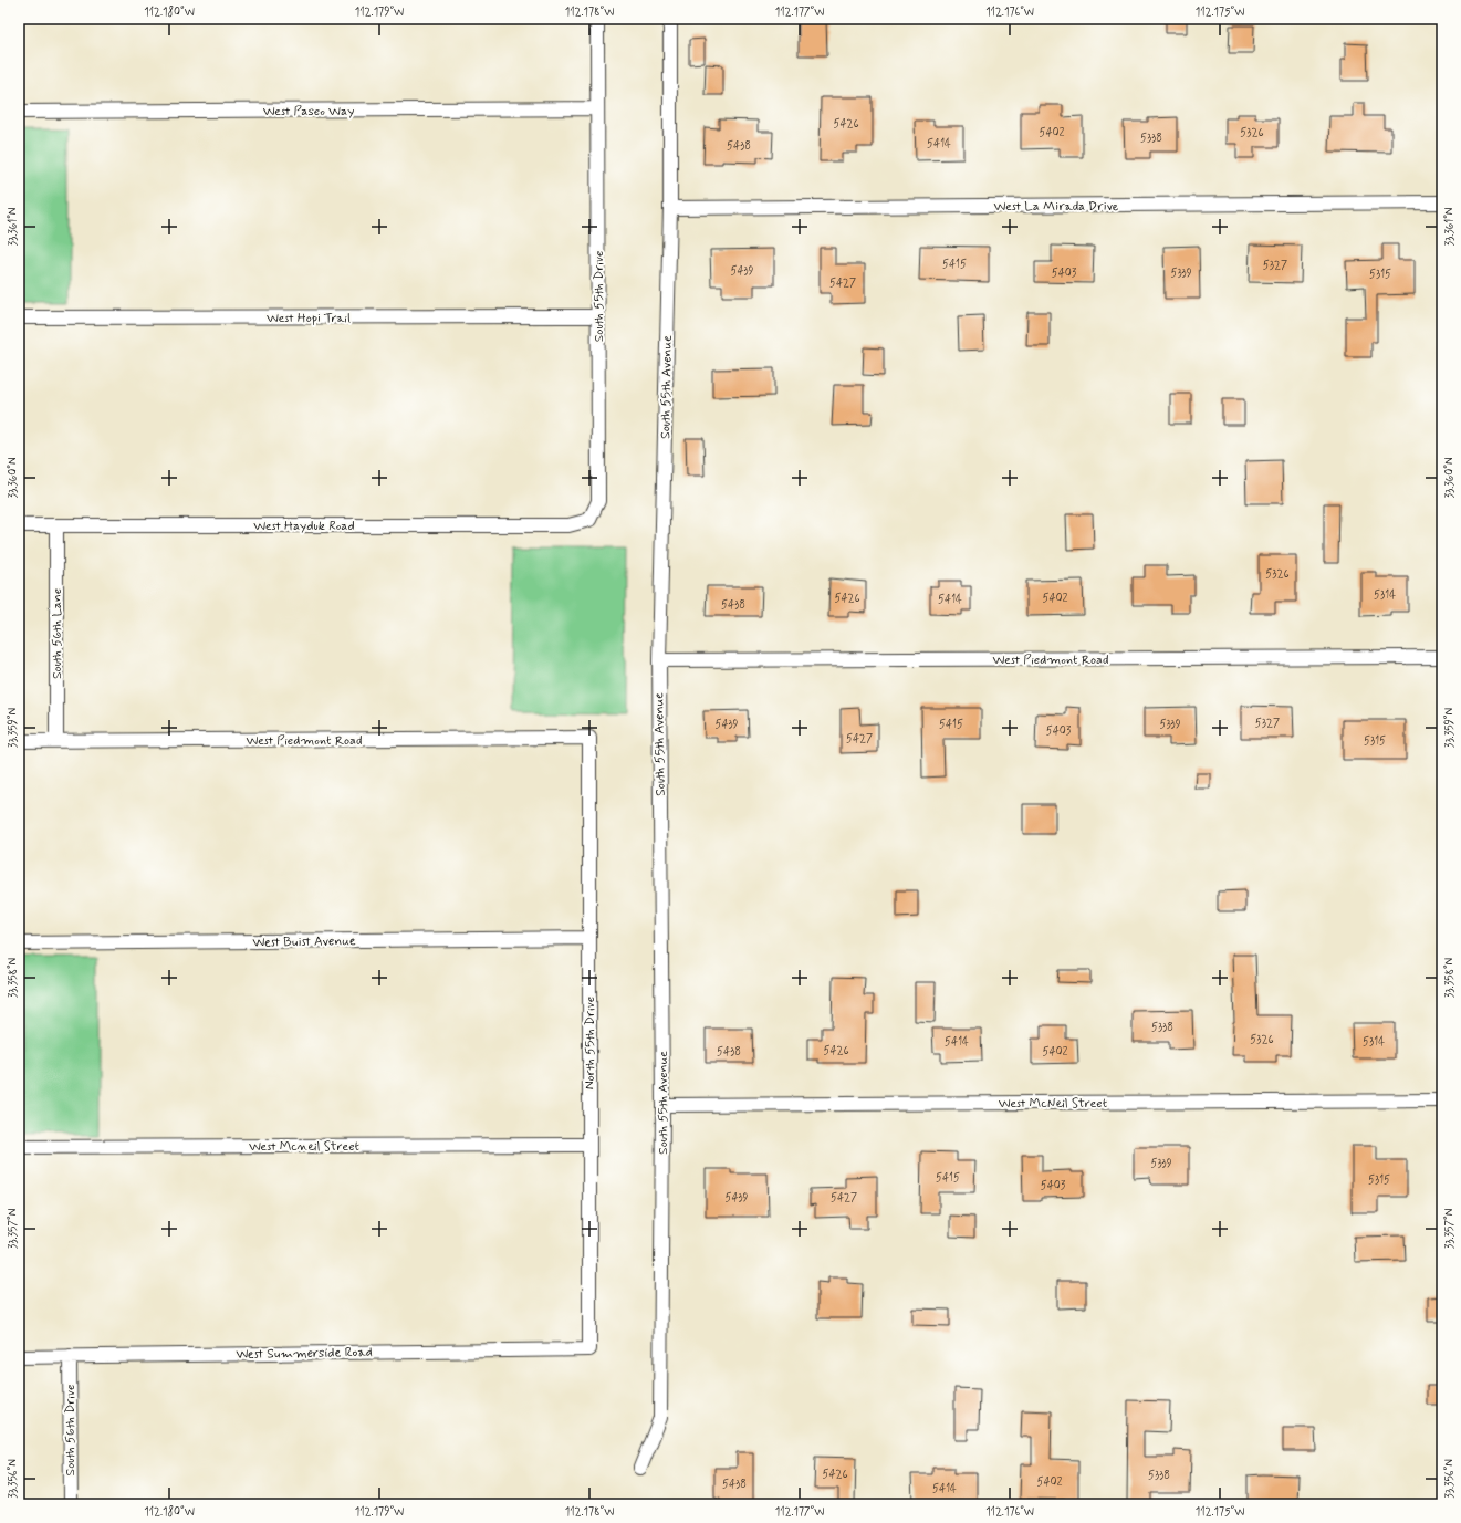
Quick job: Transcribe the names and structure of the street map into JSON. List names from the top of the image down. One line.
{"streets":{"street":["West Paseo Way","West La Mirada Drive","South 55th Drive","West Hopi Trail","South 55th Avenue","West Hayduk Road","South 56th Lane","West Piedmont Road","West Buist Avenue","North 55th Drive","West McNeil Street","West Mcneil Street","West Summerside Road","South 56th Drive"]},"crossings":[["West Paseo Way","South 55th Drive"],["West La Mirada Drive","South 55th Avenue"],["South 55th Drive","West Hopi Trail"],["South 55th Drive","West Hayduk Road"],["South 55th Avenue","West Piedmont Road"],["South 55th Avenue","West McNeil Street"],["West Hayduk Road","South 56th Lane"],["South 56th Lane","West Piedmont Road"],["West Piedmont Road","North 55th Drive"],["West Buist Avenue","North 55th Drive"],["North 55th Drive","West Mcneil Street"],["North 55th Drive","West Summerside Road"],["West Summerside Road","South 56th Drive"]],"house_numbers":["5426","5402","5326","5338","5414","5438","5415","5327","5439","5403","5339","5315","5427","5326","5314","5426","5402","5414","5438","5327","5439","5415","5339","5403","5427","5315","5338","5326","5414","5314","5426","5438","5402","5339","5415","5315","5403","5439","5427","5426","5338","5402","5438","5414"],"coordinates":["112.180°W","112.179°W","112.178°W","112.177°W","112.176°W","112.175°W","33.361°N","33.360°N","33.359°N","33.358°N","33.357°N","33.356°N"]}
